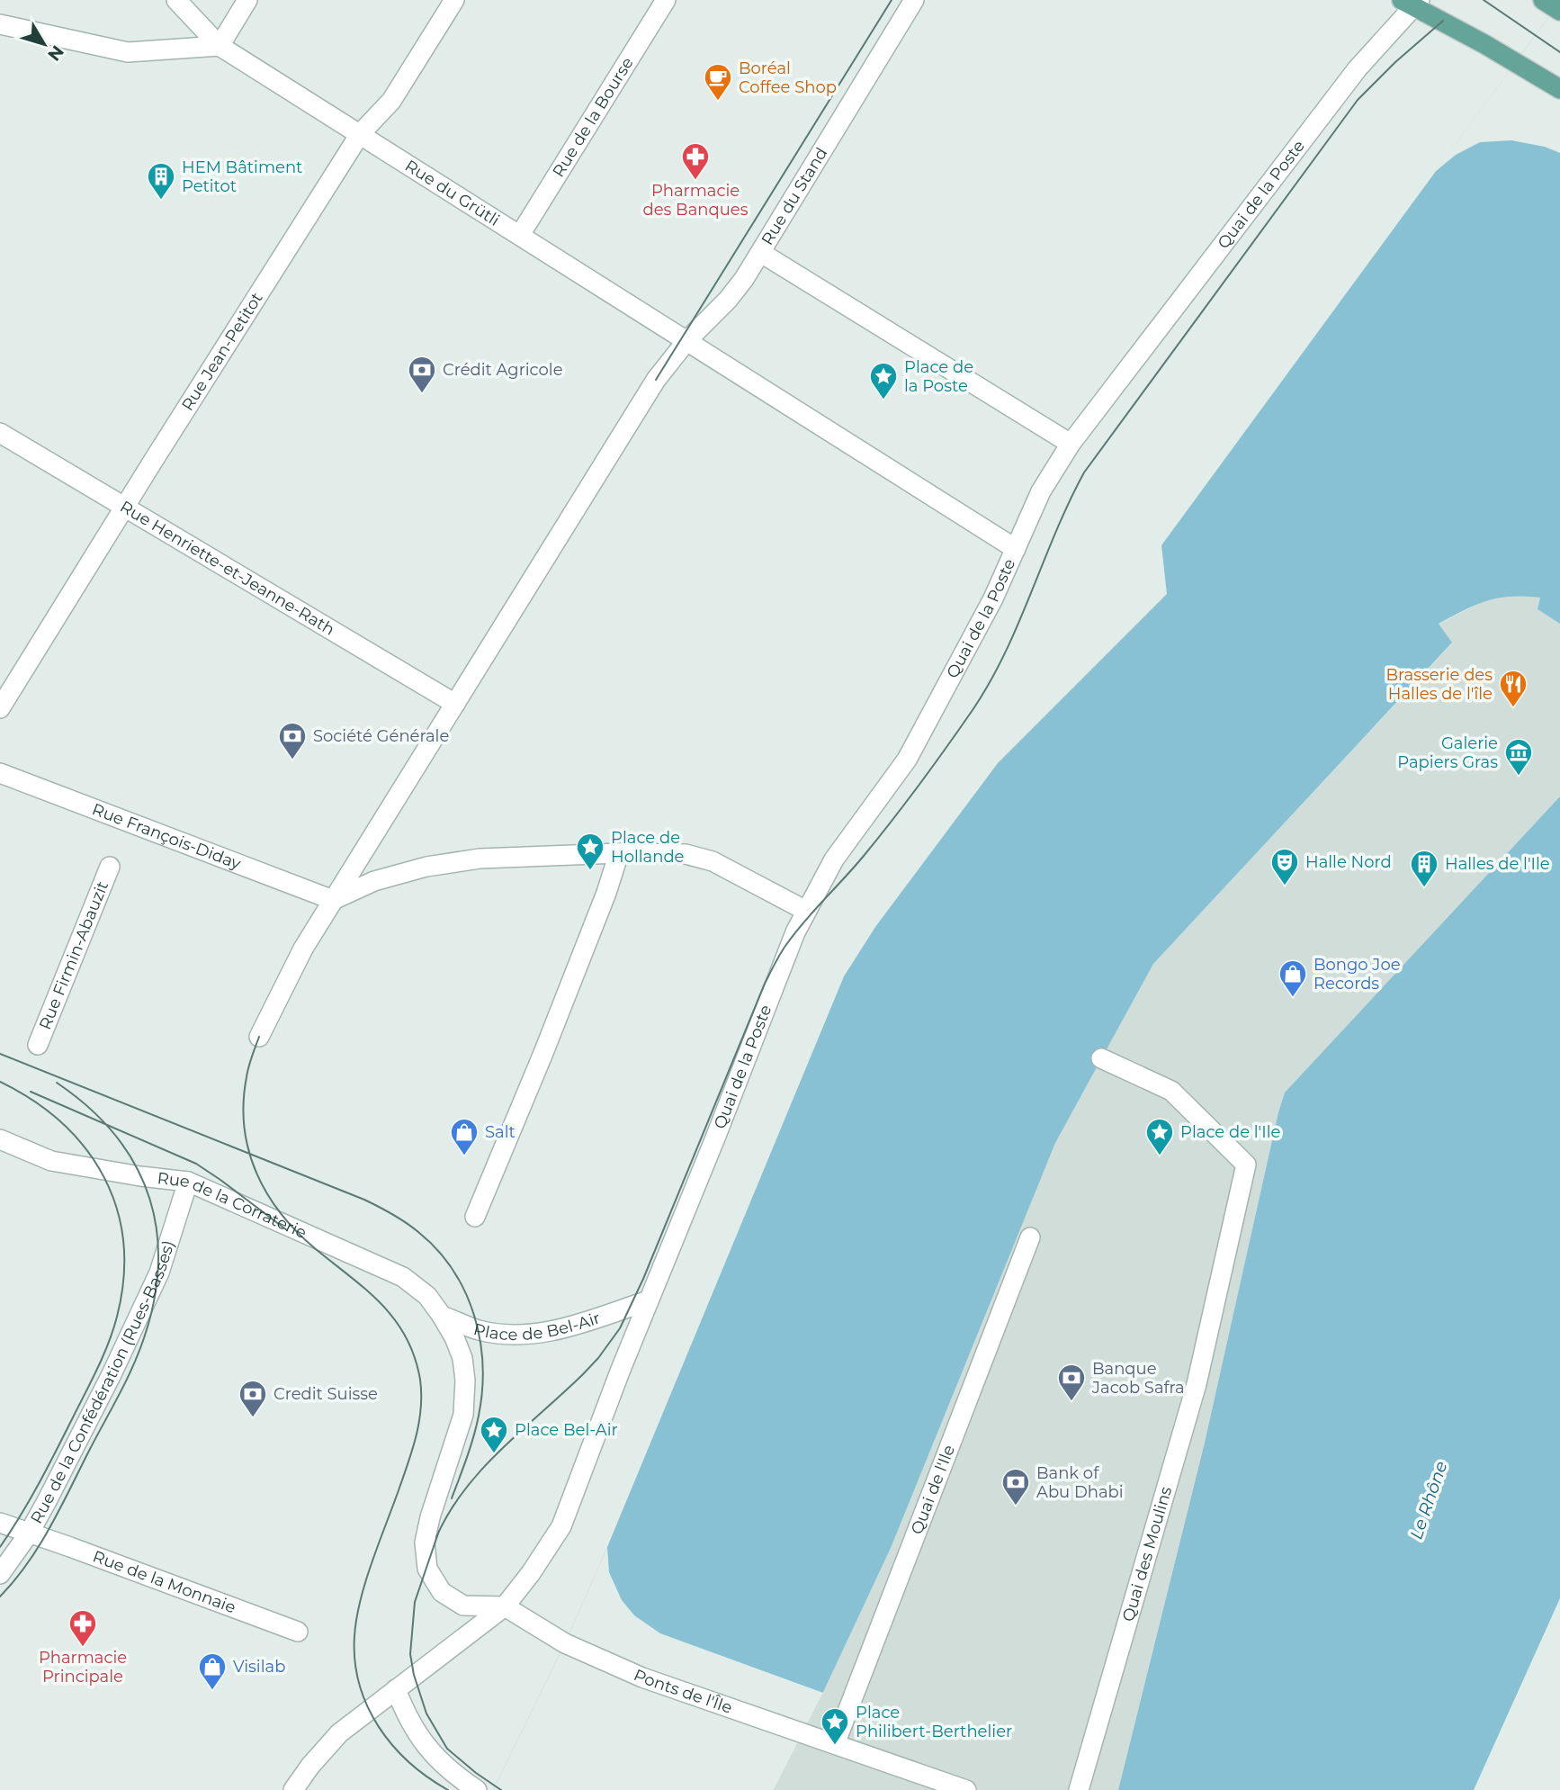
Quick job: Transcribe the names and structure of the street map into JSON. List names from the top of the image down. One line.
{"streets":{"street":["Rue de la Bourse","Rue du Grütli","Quai de la Poste","Rue du Stand","Rue Jean-Petitot","Rue Henriette-et-Jeanne-Rath","Rue François-Diday","Rue Firmin-Abauzit","Rue de la Corraterie","Place de Bel-Air","Rue de la Confédération (Rues-Basses)","Quai de l'Ile","Quai des Moulins","Rue de la Monnaie","Ponts de l'Île"]},"crossings":[["Rue de la Bourse","Rue du Grütli"],["Rue du Grütli","Rue du Stand"],["Rue du Grütli","Rue Jean-Petitot"],["Quai de la Poste","Place de Bel-Air"],["Rue du Stand","Rue Henriette-et-Jeanne-Rath"],["Rue du Stand","Rue François-Diday"],["Rue Jean-Petitot","Rue Henriette-et-Jeanne-Rath"],["Rue de la Corraterie","Place de Bel-Air"],["Rue de la Corraterie","Rue de la Confédération (Rues-Basses)"],["Place de Bel-Air","Ponts de l'Île"],["Rue de la Confédération (Rues-Basses)","Rue de la Monnaie"],["Quai de l'Ile","Ponts de l'Île"]],"water":["Le Rhône"],"places":{"cafe":["Boréal Coffee Shop"],"pharmacy":["Pharmacie des Banques","Pharmacie Principale"],"building":["HEM Bâtiment Petitot","Halles de l'Ile"],"bank":["Crédit Agricole","Société Générale","Banque Jacob Safra","Credit Suisse","Bank of Abu Dhabi"],"place":["Place de la Poste","Place de Hollande","Place de l'Ile","Place Bel-Air","Place Philibert-Berthelier"],"restaurant":["Brasserie des Halles de l'île"],"museum":["Galerie Papiers Gras"],"theatre":["Halle Nord"],"shop":["Bongo Joe Records","Salt","Visilab"]},"north":"bottom right"}
